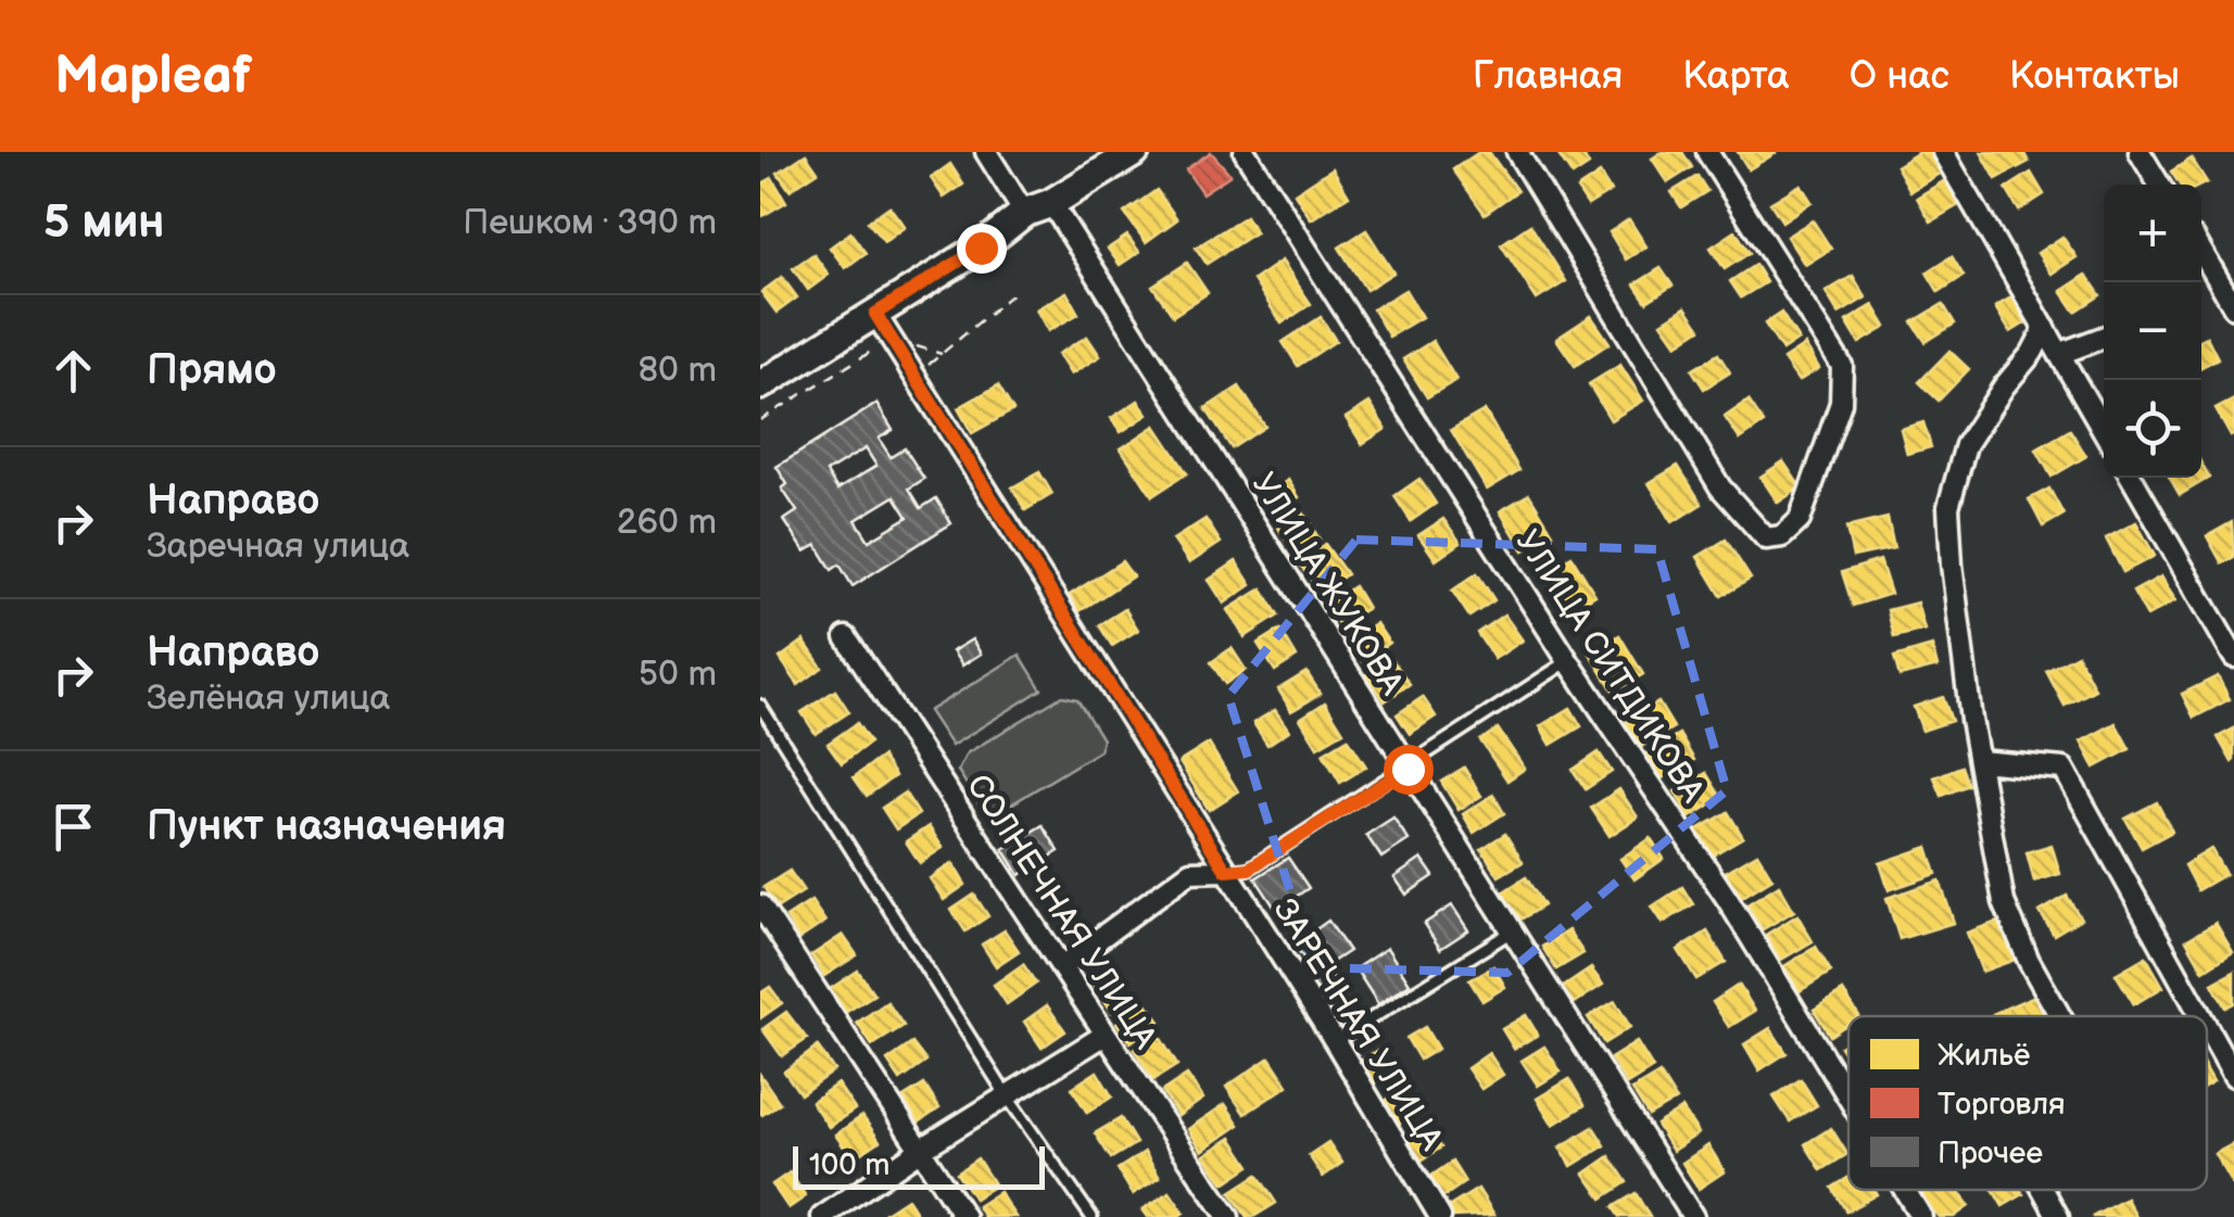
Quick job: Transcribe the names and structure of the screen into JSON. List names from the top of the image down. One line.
{"streets":{"street":["УЛИЦА ЖУКОВА","УЛИЦА СИТДИКОВА","СОЛНЕЧНАЯ УЛИЦА","ЗАРЕЧНАЯ УЛИЦА"]},"legend":["Жильё","Торговля","Прочее"],"scale_bar":"100 m","page":{"header":"Mapleaf","nav":["Главная","Карта","О нас","Контакты"],"heading":["5 мин","Пешком · 390 m"],"map_buttons":["+","−"],"list":[["Прямо","80 m"],["Направо","Заречная улица","260 m"],["Направо","Зелёная улица","50 m"],"Пункт назначения"],"scale":"100 m"}}
